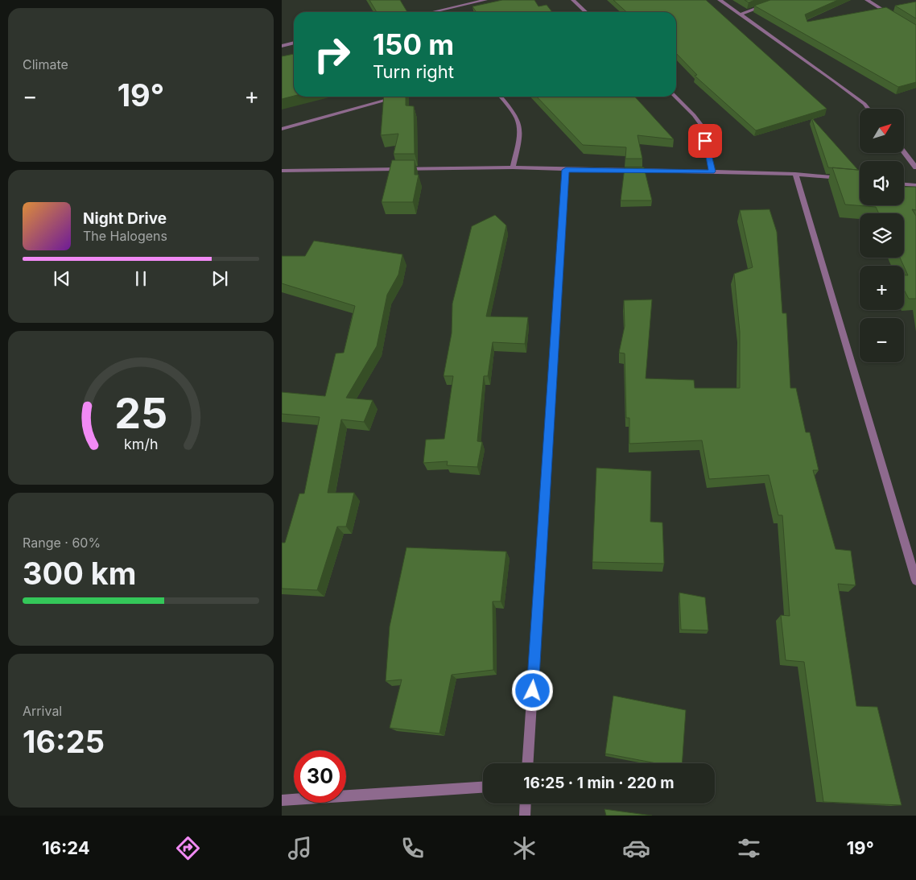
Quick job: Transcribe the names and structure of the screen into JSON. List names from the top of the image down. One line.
{"north":"top right","page":{"tile":["Climate",["Range · 60%","300 km"],["Arrival","16:25"]],"turn":["150 m","Turn right"],"heat":["−","19°","+"],"map_buttons":["+","−"],"song":["Night Drive","The Halogens"],"limit":"30","trip":"16:25 · 1 min · 220 m","tabs":["16:24","19°"],"gauge":["25","km/h"]}}
